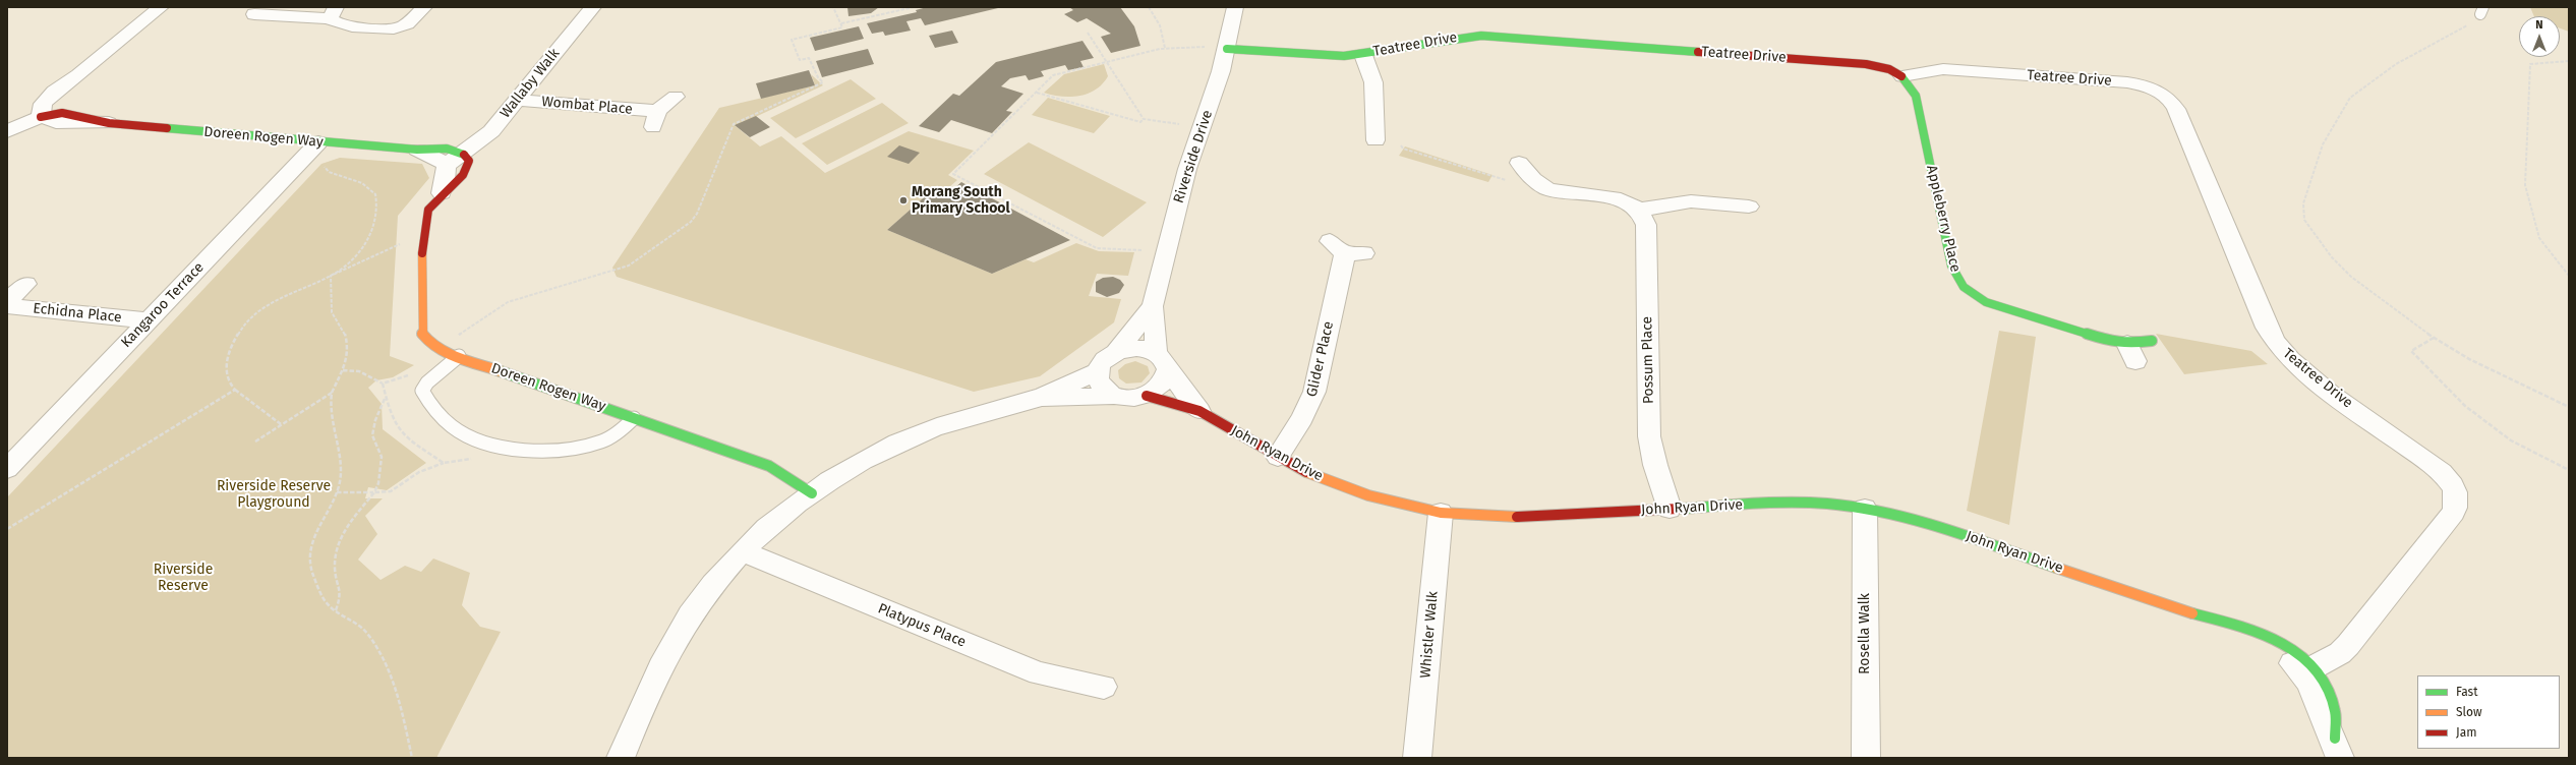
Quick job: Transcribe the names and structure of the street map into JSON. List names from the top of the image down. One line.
{"streets":{"street":["Teatree Drive","Wallaby Walk","Wombat Place","Doreen Rogen Way","Riverside Drive","Appleberry Place","Kangaroo Terrace","Echidna Place","Glider Place","Possum Place","John Ryan Drive","Platypus Place","Rosella Walk","Whistler Walk"]},"crossings":[["Teatree Drive","Riverside Drive"],["Teatree Drive","Appleberry Place"],["Teatree Drive","John Ryan Drive"],["Wallaby Walk","Wombat Place"],["Wallaby Walk","Doreen Rogen Way"],["Doreen Rogen Way","Kangaroo Terrace"],["Riverside Drive","John Ryan Drive"],["Kangaroo Terrace","Echidna Place"],["Glider Place","John Ryan Drive"],["Possum Place","John Ryan Drive"],["John Ryan Drive","Rosella Walk"],["John Ryan Drive","Whistler Walk"]],"parks":["Riverside Reserve Playground","Riverside Reserve"],"places":["Morang South Primary School"],"legend":["Fast","Slow","Jam"],"north":"top"}
